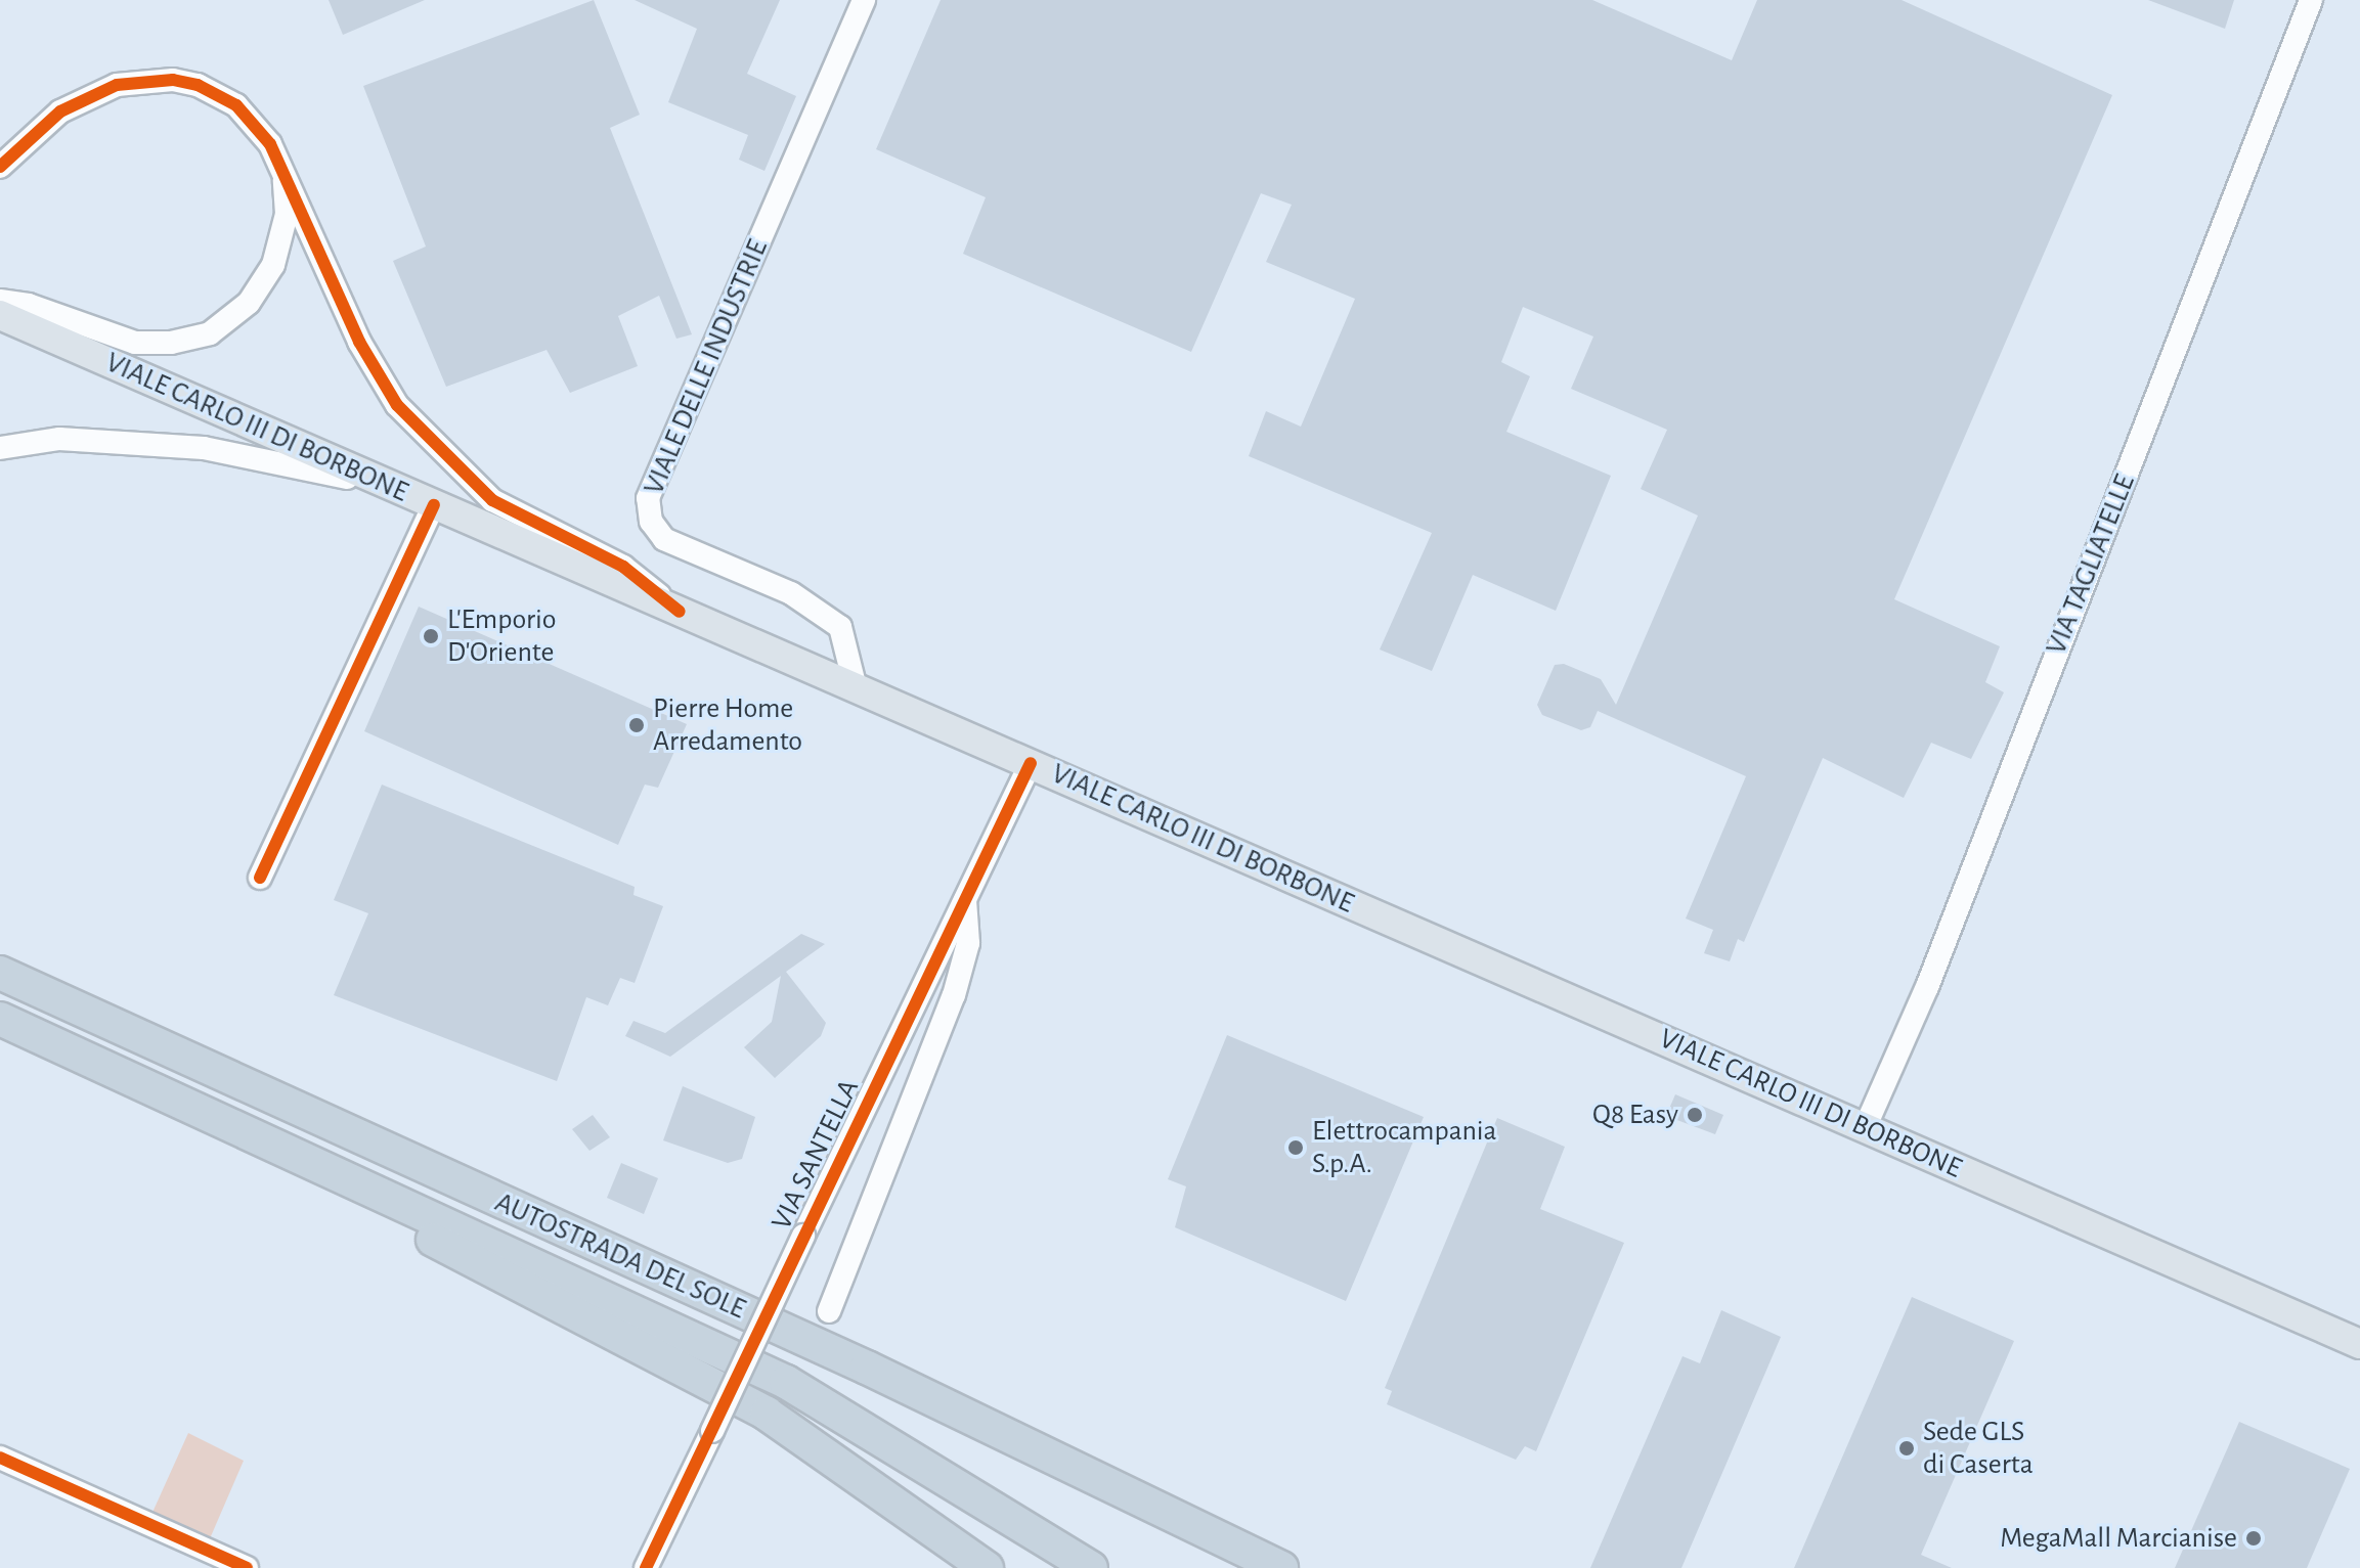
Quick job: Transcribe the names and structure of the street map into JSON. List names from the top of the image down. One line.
{"streets":{"highway":["AUTOSTRADA DEL SOLE"],"main road":["VIALE CARLO III DI BORBONE"],"street":["VIALE DELLE INDUSTRIE","VIA TAGLIATELLE","VIA SANTELLA"]},"crossings":[["VIALE DELLE INDUSTRIE","VIALE CARLO III DI BORBONE"],["VIALE CARLO III DI BORBONE","VIA TAGLIATELLE"],["VIALE CARLO III DI BORBONE","VIA SANTELLA"]],"places":["L'Emporio D'Oriente","Pierre Home Arredamento","Q8 Easy","Elettrocampania S.p.A.","Sede GLS di Caserta","MegaMall Marcianise"]}
